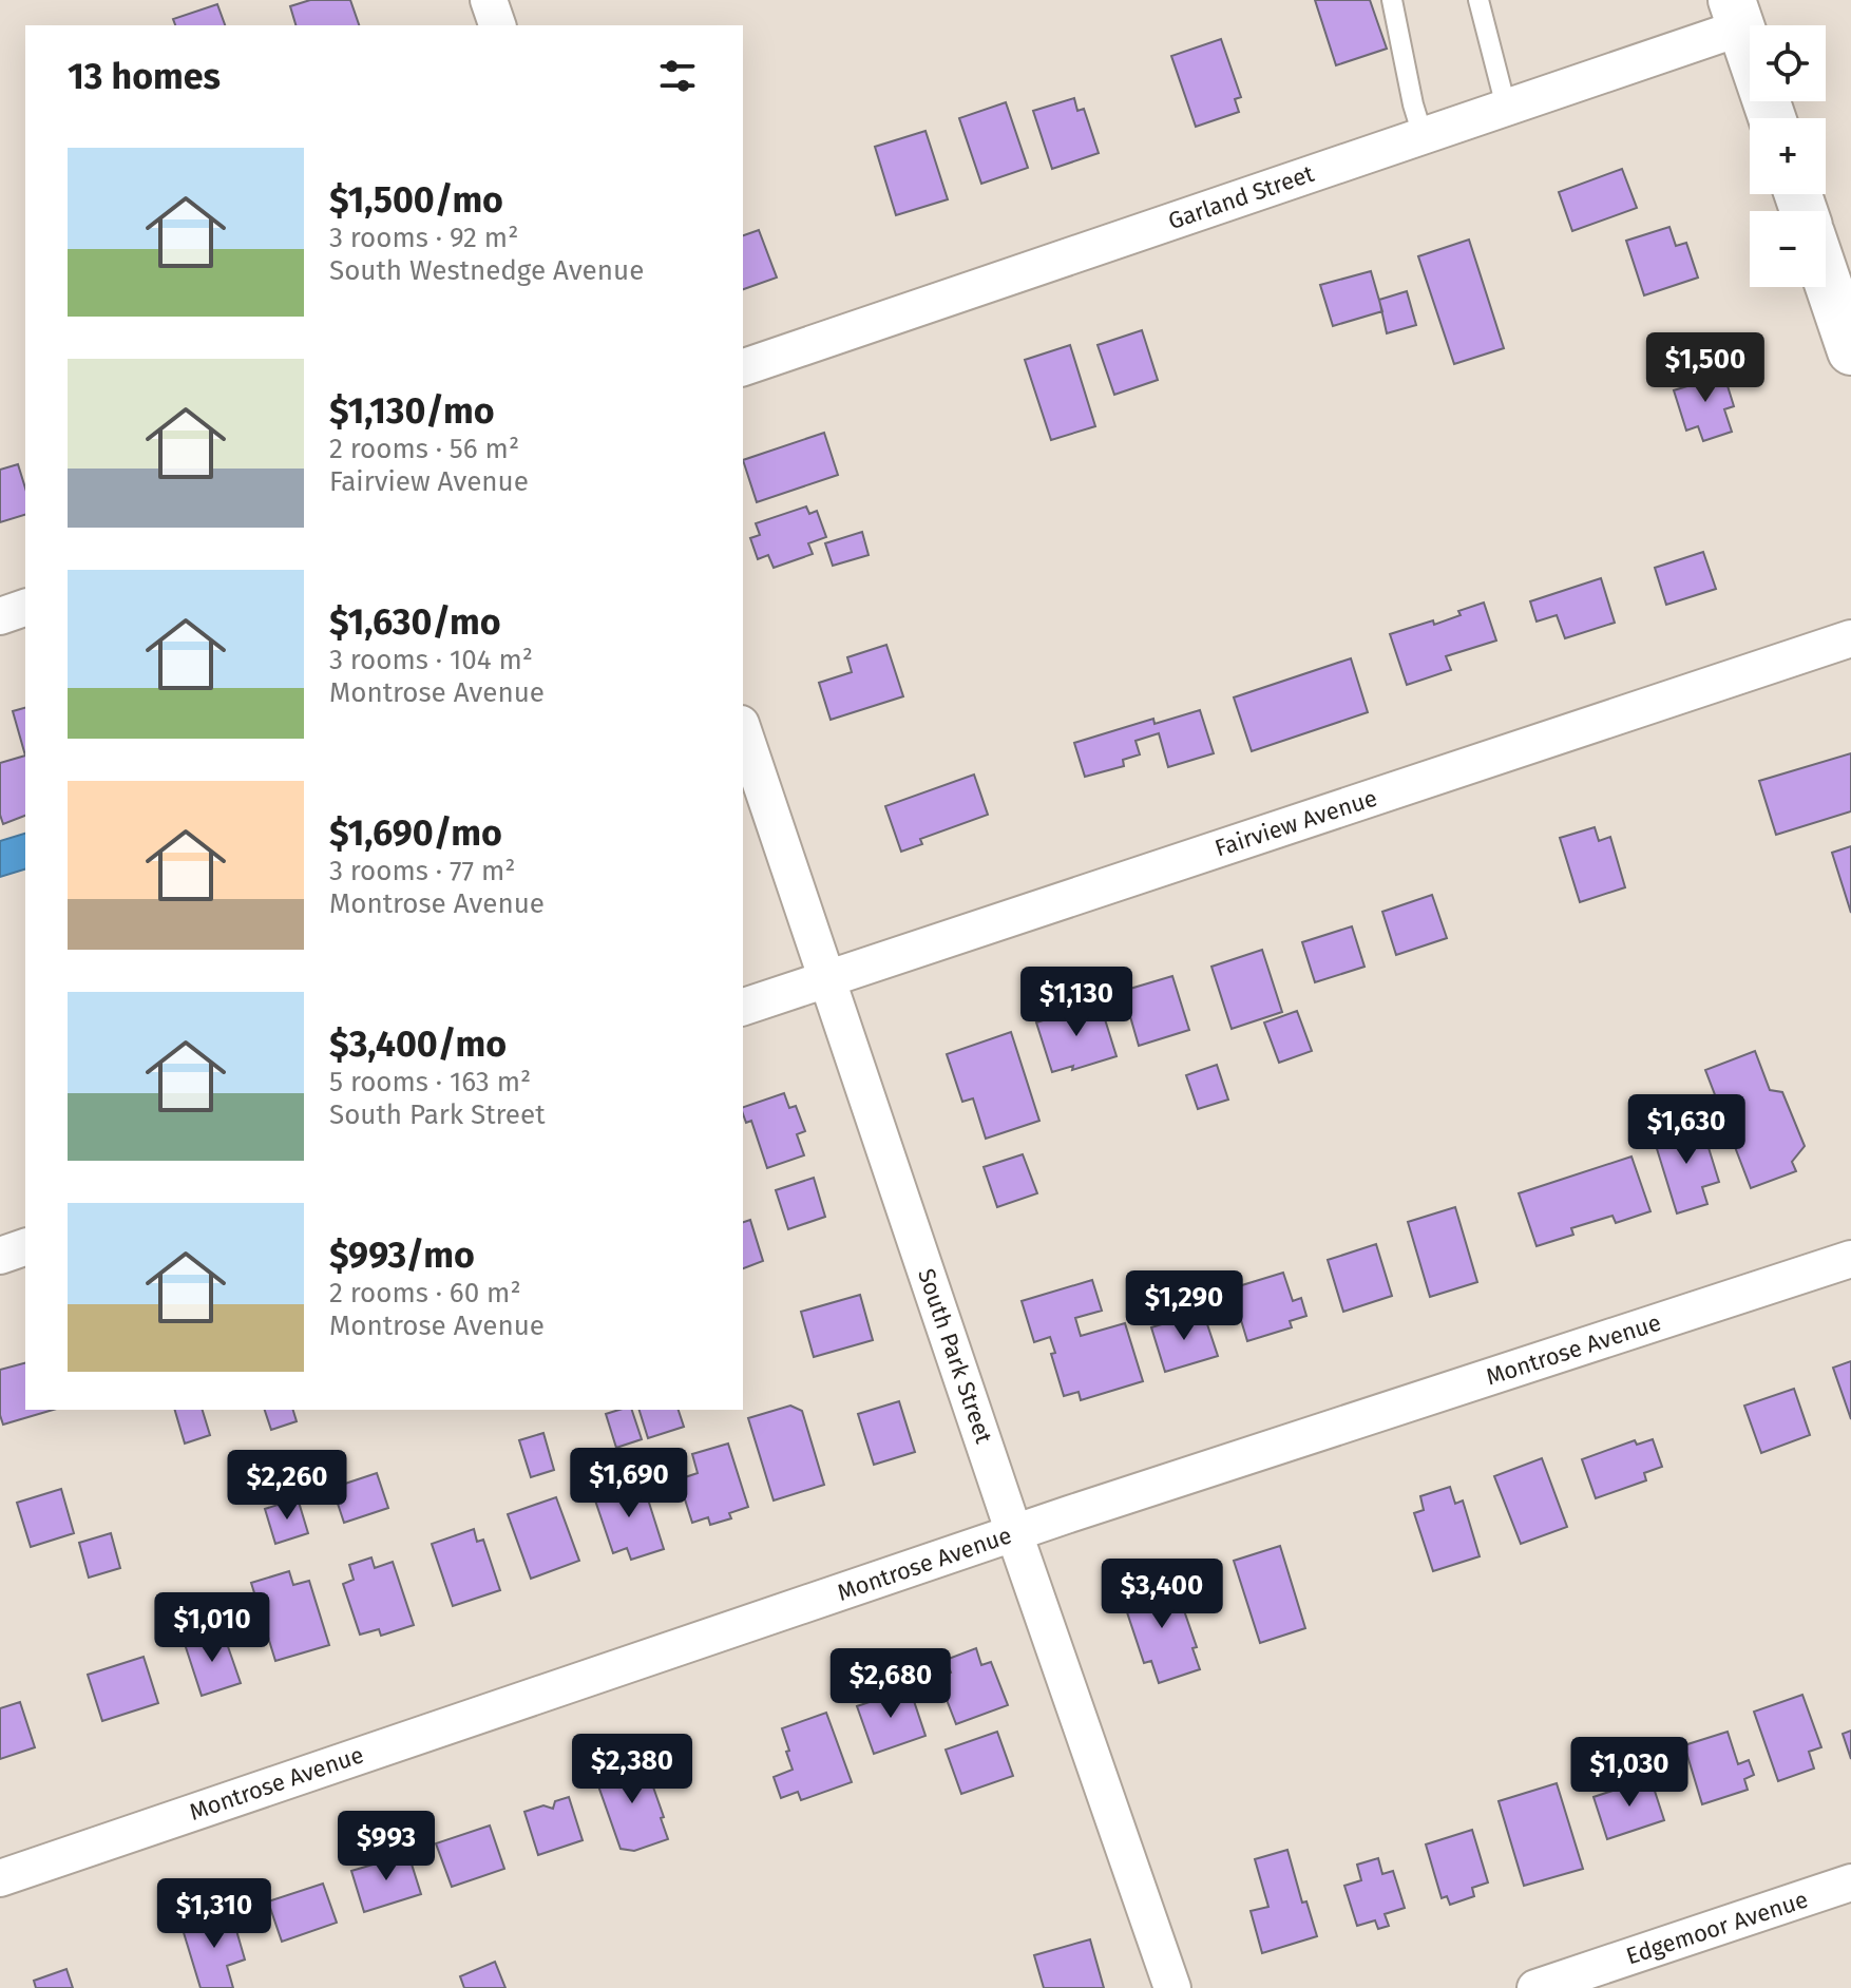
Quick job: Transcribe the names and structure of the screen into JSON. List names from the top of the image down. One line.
{"streets":{"street":["Garland Street","Fairview Avenue","Montrose Avenue","South Park Street","Edgemoor Avenue"]},"crossings":[["Fairview Avenue","South Park Street"],["Montrose Avenue","South Park Street"]],"page":{"map_buttons":["+","−"],"heading":"13 homes","list":[{"name":"$1,500/mo","note":"3 rooms · 92 m² · South Westnedge Avenue"},{"name":"$1,130/mo","note":"2 rooms · 56 m² · Fairview Avenue"},{"name":"$1,630/mo","note":"3 rooms · 104 m² · Montrose Avenue"},{"name":"$1,690/mo","note":"3 rooms · 77 m² · Montrose Avenue"},{"name":"$3,400/mo","note":"5 rooms · 163 m² · South Park Street"},{"name":"$993/mo","note":"2 rooms · 60 m² · Montrose Avenue"}],"price":["$1,500","$1,130","$1,630","$1,290","$1,690","$2,260","$3,400","$1,010","$2,680","$2,380","$1,030","$993","$1,310"]}}
